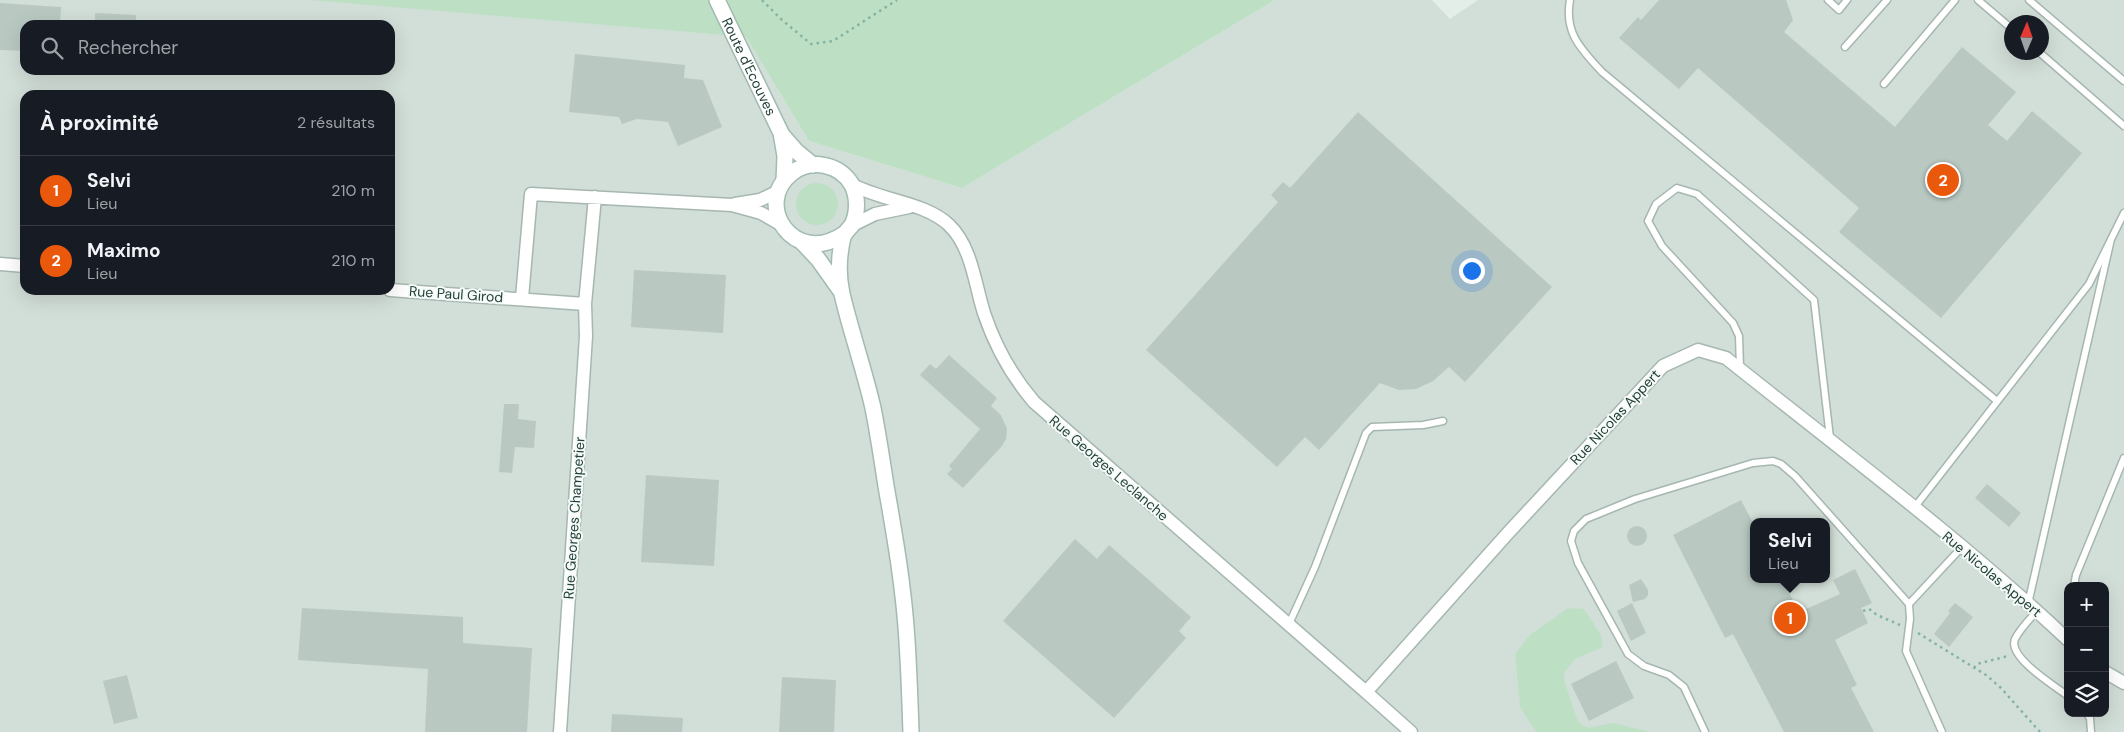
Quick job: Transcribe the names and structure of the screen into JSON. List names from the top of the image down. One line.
{"streets":{"main road":["Route d'Ecouves"],"street":["Rue Paul Girod","Rue Nicolas Appert","Rue Georges Leclanche","Rue Georges Champetier"]},"crossings":[["Rue Nicolas Appert","Rue Georges Leclanche"]],"north":"top","page":{"search":"Rechercher","heading":["À proximité","2 résultats"],"list":[{"mark":"1","name":"Selvi","note":"Lieu","value":"210 m"},{"mark":"2","name":"Maximo","note":"Lieu","value":"210 m"}],"pins":["2","1"],"popup":["Selvi","Lieu"],"map_buttons":["+","−"]}}
